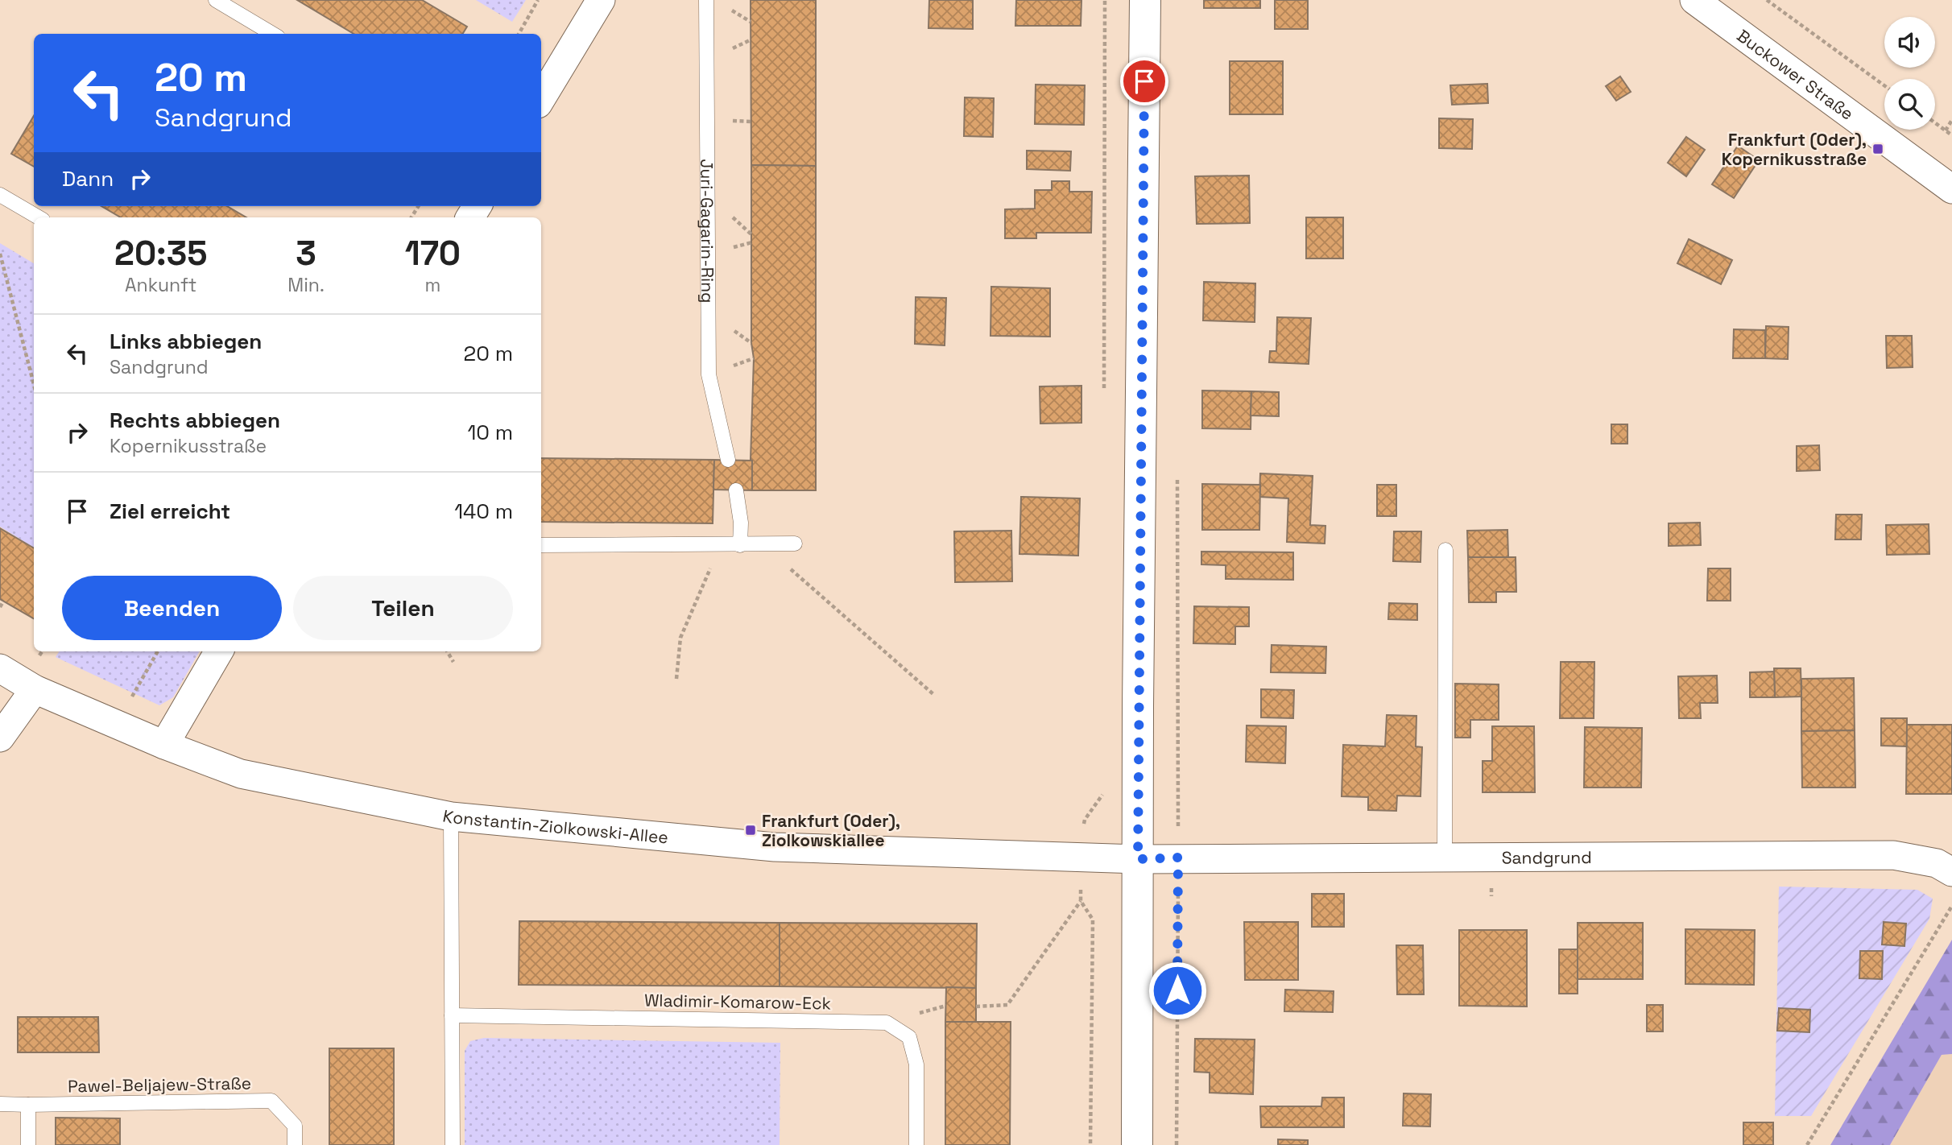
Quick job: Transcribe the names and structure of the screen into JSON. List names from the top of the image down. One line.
{"streets":{"street":["Buckower Straße","Konstantin-Ziolkowski-Allee","Sandgrund"],"lane":["Juri-Gagarin-Ring","Wladimir-Komarow-Eck","Pawel-Beljajew-Straße"]},"crossings":[["Konstantin-Ziolkowski-Allee","Sandgrund"]],"places":{"transit":["Frankfurt (Oder), Kopernikusstraße","Frankfurt (Oder), Ziolkowskiallee"]},"page":{"turn":["20 m","Sandgrund"],"then":"Dann","eta":["20:35","Ankunft","3","Min.","170","m"],"list":[{"name":"Links abbiegen","note":"Sandgrund","value":"20 m"},{"name":"Rechts abbiegen","note":"Kopernikusstraße","value":"10 m"},{"name":"Ziel erreicht","value":"140 m"}],"buttons":["Beenden","Teilen"]}}
